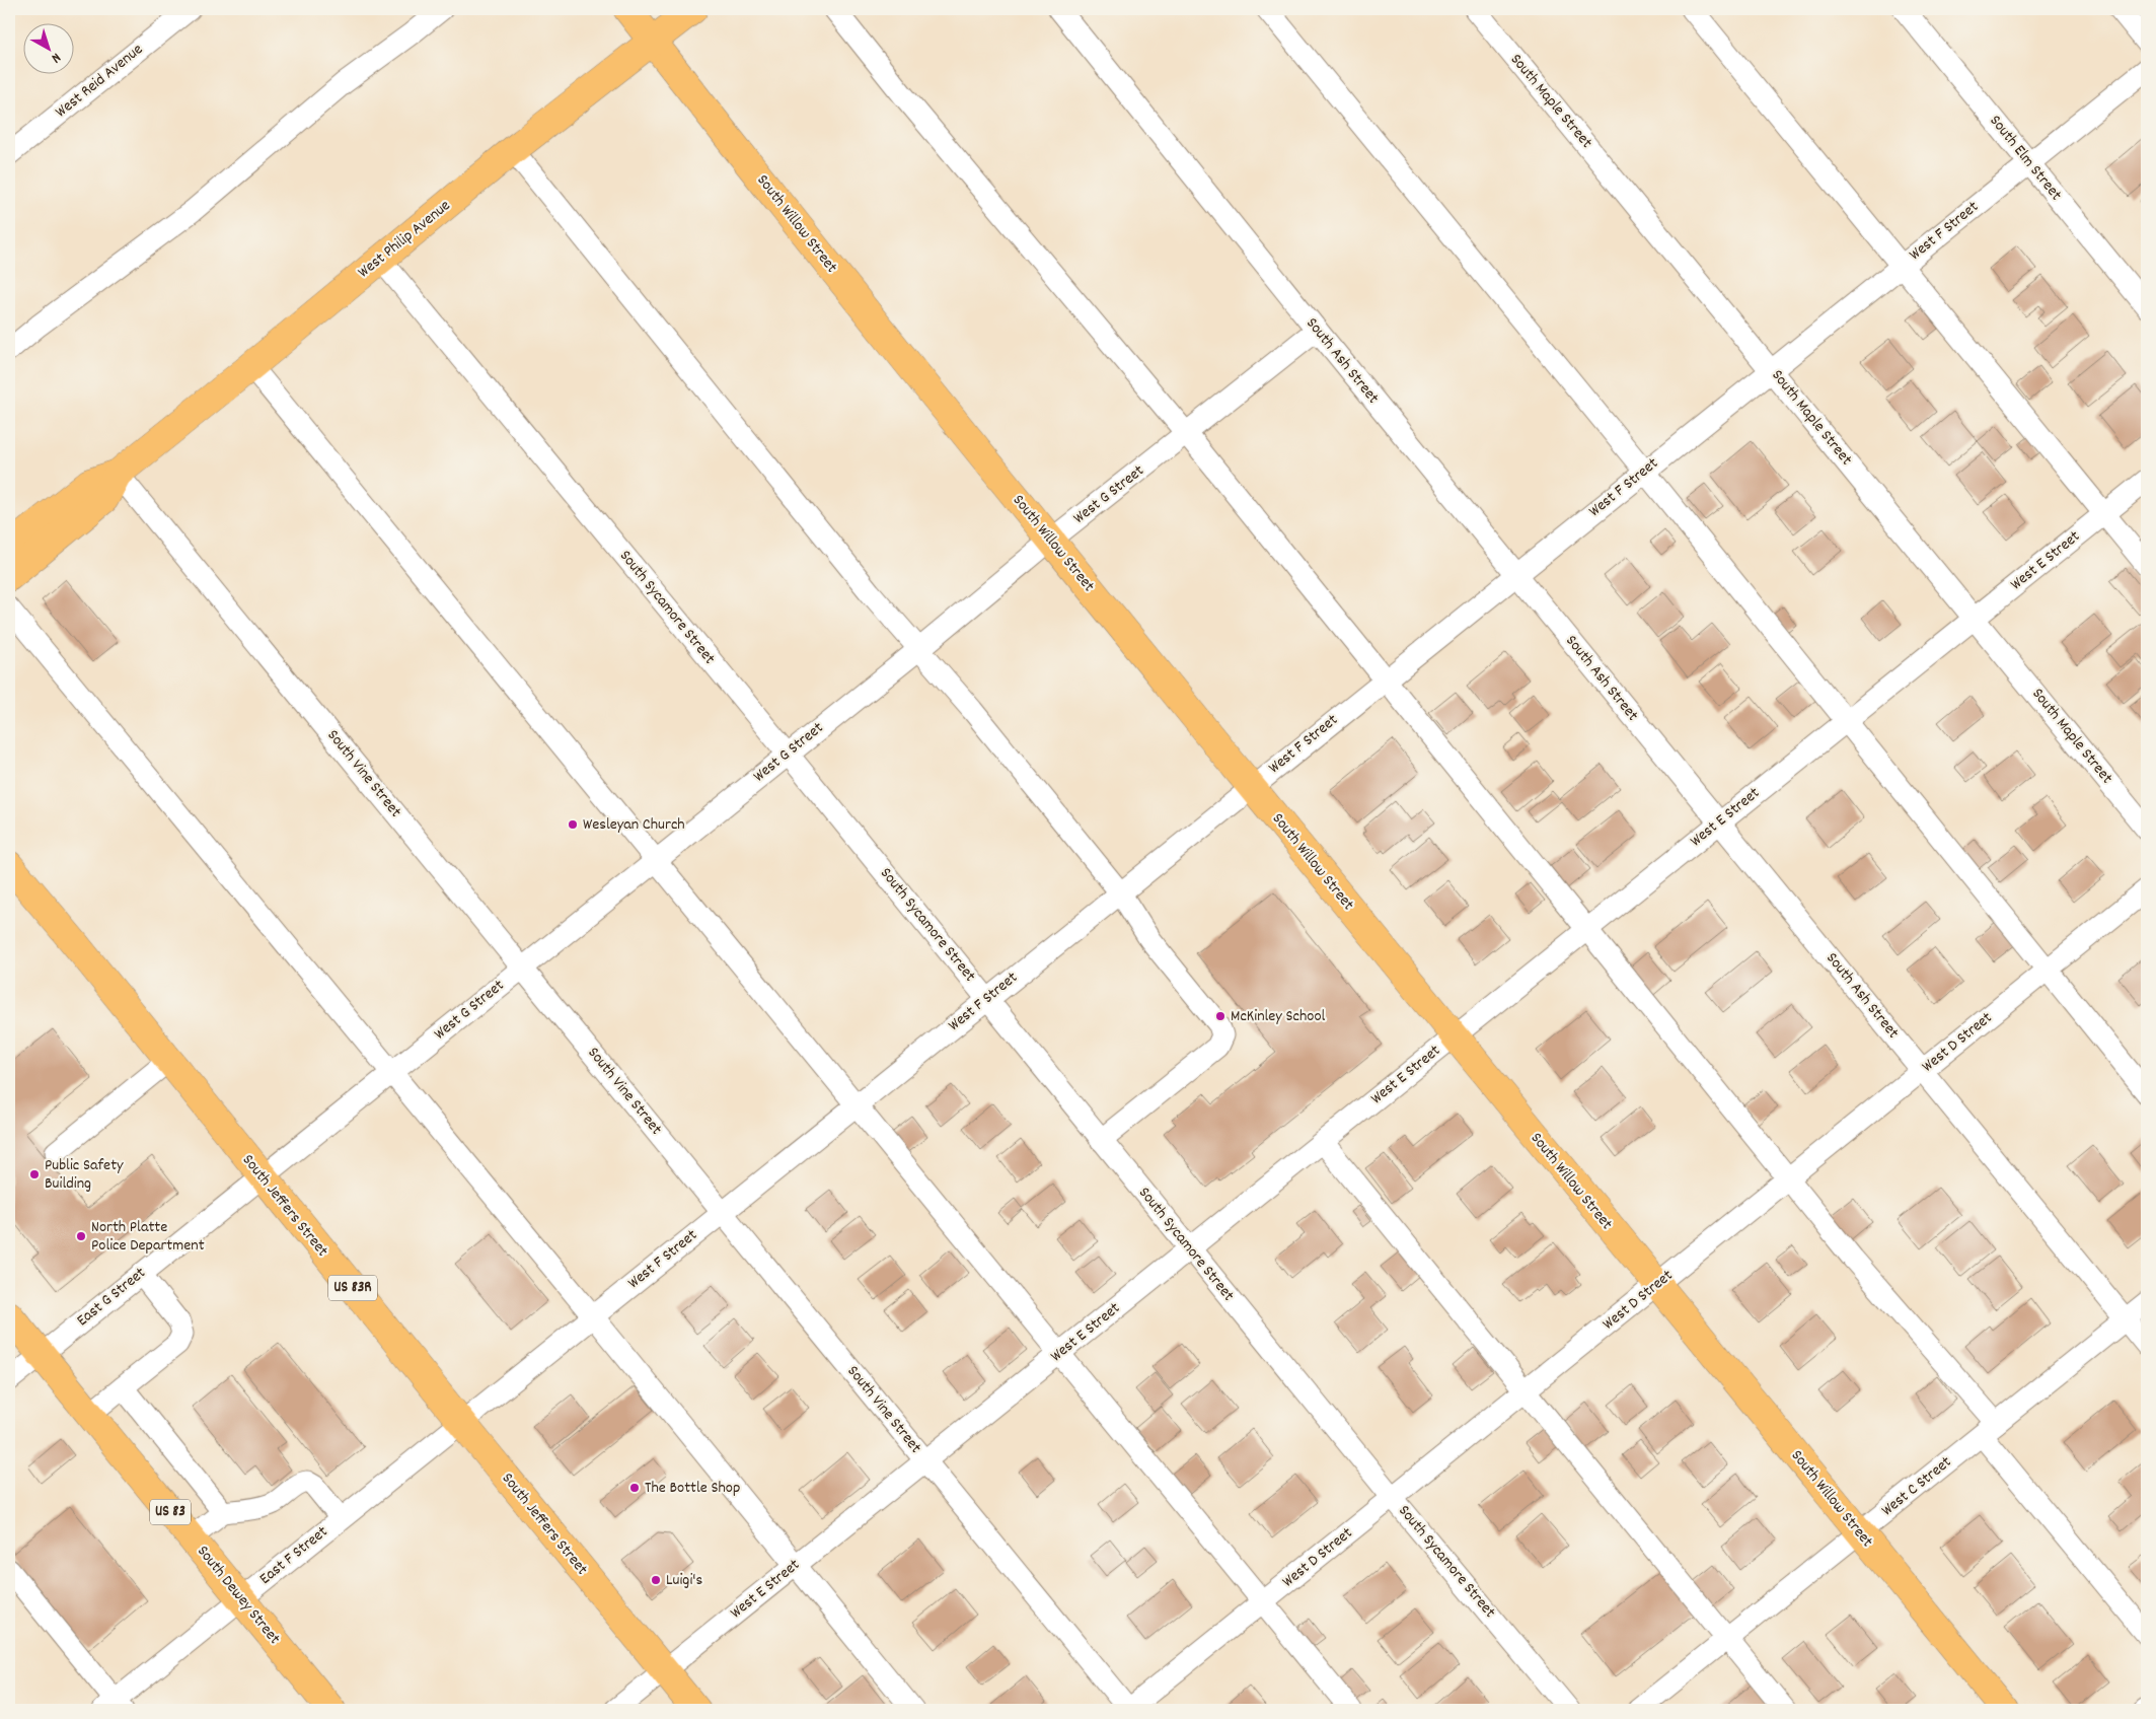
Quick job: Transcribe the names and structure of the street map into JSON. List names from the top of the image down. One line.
{"streets":{"main road":["South Willow Street","West Philip Avenue","South Jeffers Street","US 83R","US 83","South Dewey Street"],"street":["West Reid Avenue","South Maple Street","South Elm Street","West F Street","South Ash Street","West G Street","West E Street","South Sycamore Street","South Vine Street","West D Street","East G Street","West C Street","East F Street"]},"crossings":[["South Maple Street","West F Street"],["South Maple Street","West E Street"],["South Elm Street","West F Street"],["South Willow Street","West F Street"],["South Willow Street","West Philip Avenue"],["South Willow Street","West G Street"],["South Willow Street","West E Street"],["South Willow Street","West D Street"],["South Willow Street","West C Street"],["West F Street","South Ash Street"],["West F Street","South Sycamore Street"],["West F Street","South Vine Street"],["West F Street","South Jeffers Street"],["West F Street","East F Street"],["West Philip Avenue","South Sycamore Street"],["West Philip Avenue","South Vine Street"],["South Ash Street","West G Street"],["South Ash Street","West E Street"],["South Ash Street","West D Street"],["South Ash Street","West C Street"],["West G Street","South Sycamore Street"],["West G Street","South Vine Street"],["West G Street","South Jeffers Street"],["West G Street","East G Street"],["West E Street","South Sycamore Street"],["West E Street","South Vine Street"],["West E Street","South Jeffers Street"],["South Sycamore Street","West D Street"],["South Vine Street","West D Street"],["South Jeffers Street","East G Street"],["South Jeffers Street","East F Street"],["East G Street","South Dewey Street"],["East F Street","South Dewey Street"]],"places":["Wesleyan Church","McKinley School","Public Safety Building","North Platte Police Department","The Bottle Shop","Luigi's"],"north":"bottom right"}
